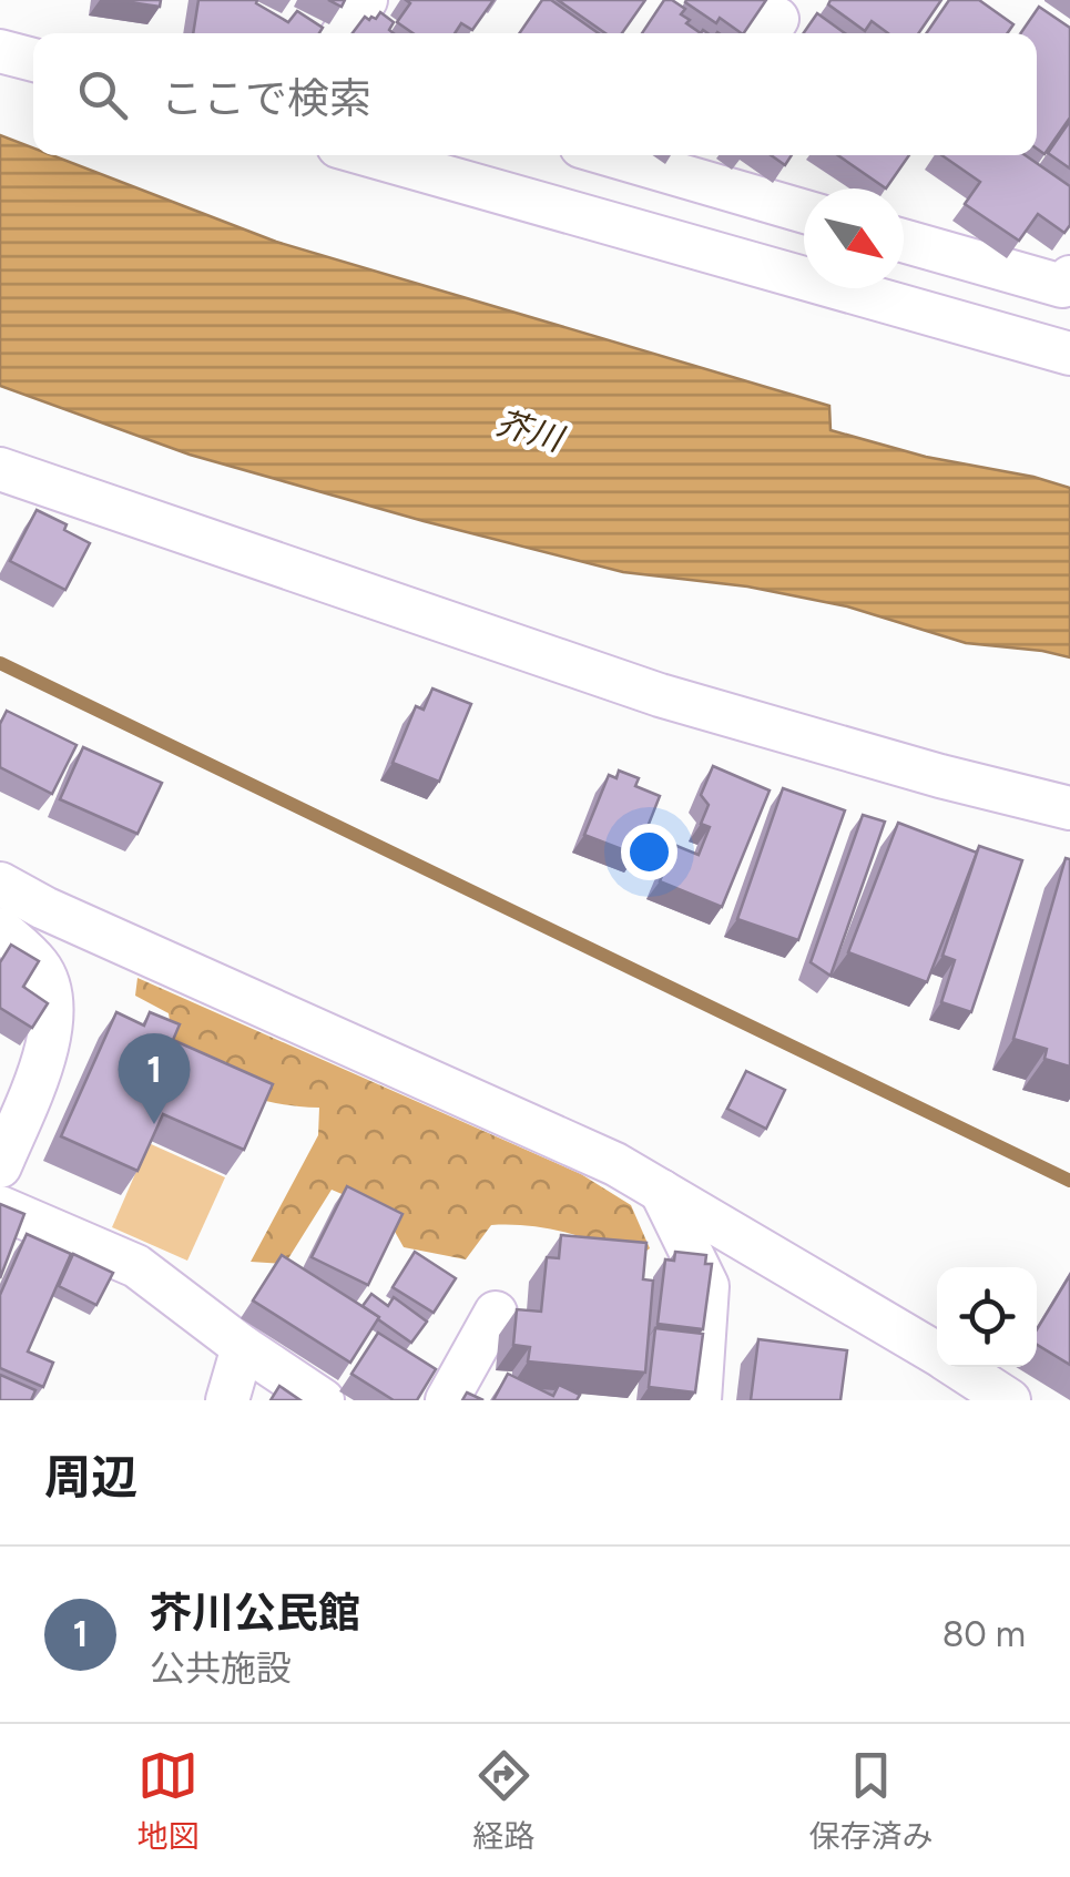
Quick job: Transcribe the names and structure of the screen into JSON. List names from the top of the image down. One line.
{"water":["芥川"],"north":"bottom right","page":{"search":"ここで検索","pins":"1","heading":"周辺","list":[{"mark":"1","name":"芥川公民館","note":"公共施設","value":"80 m"}],"nav":["地図","経路","保存済み"]}}
